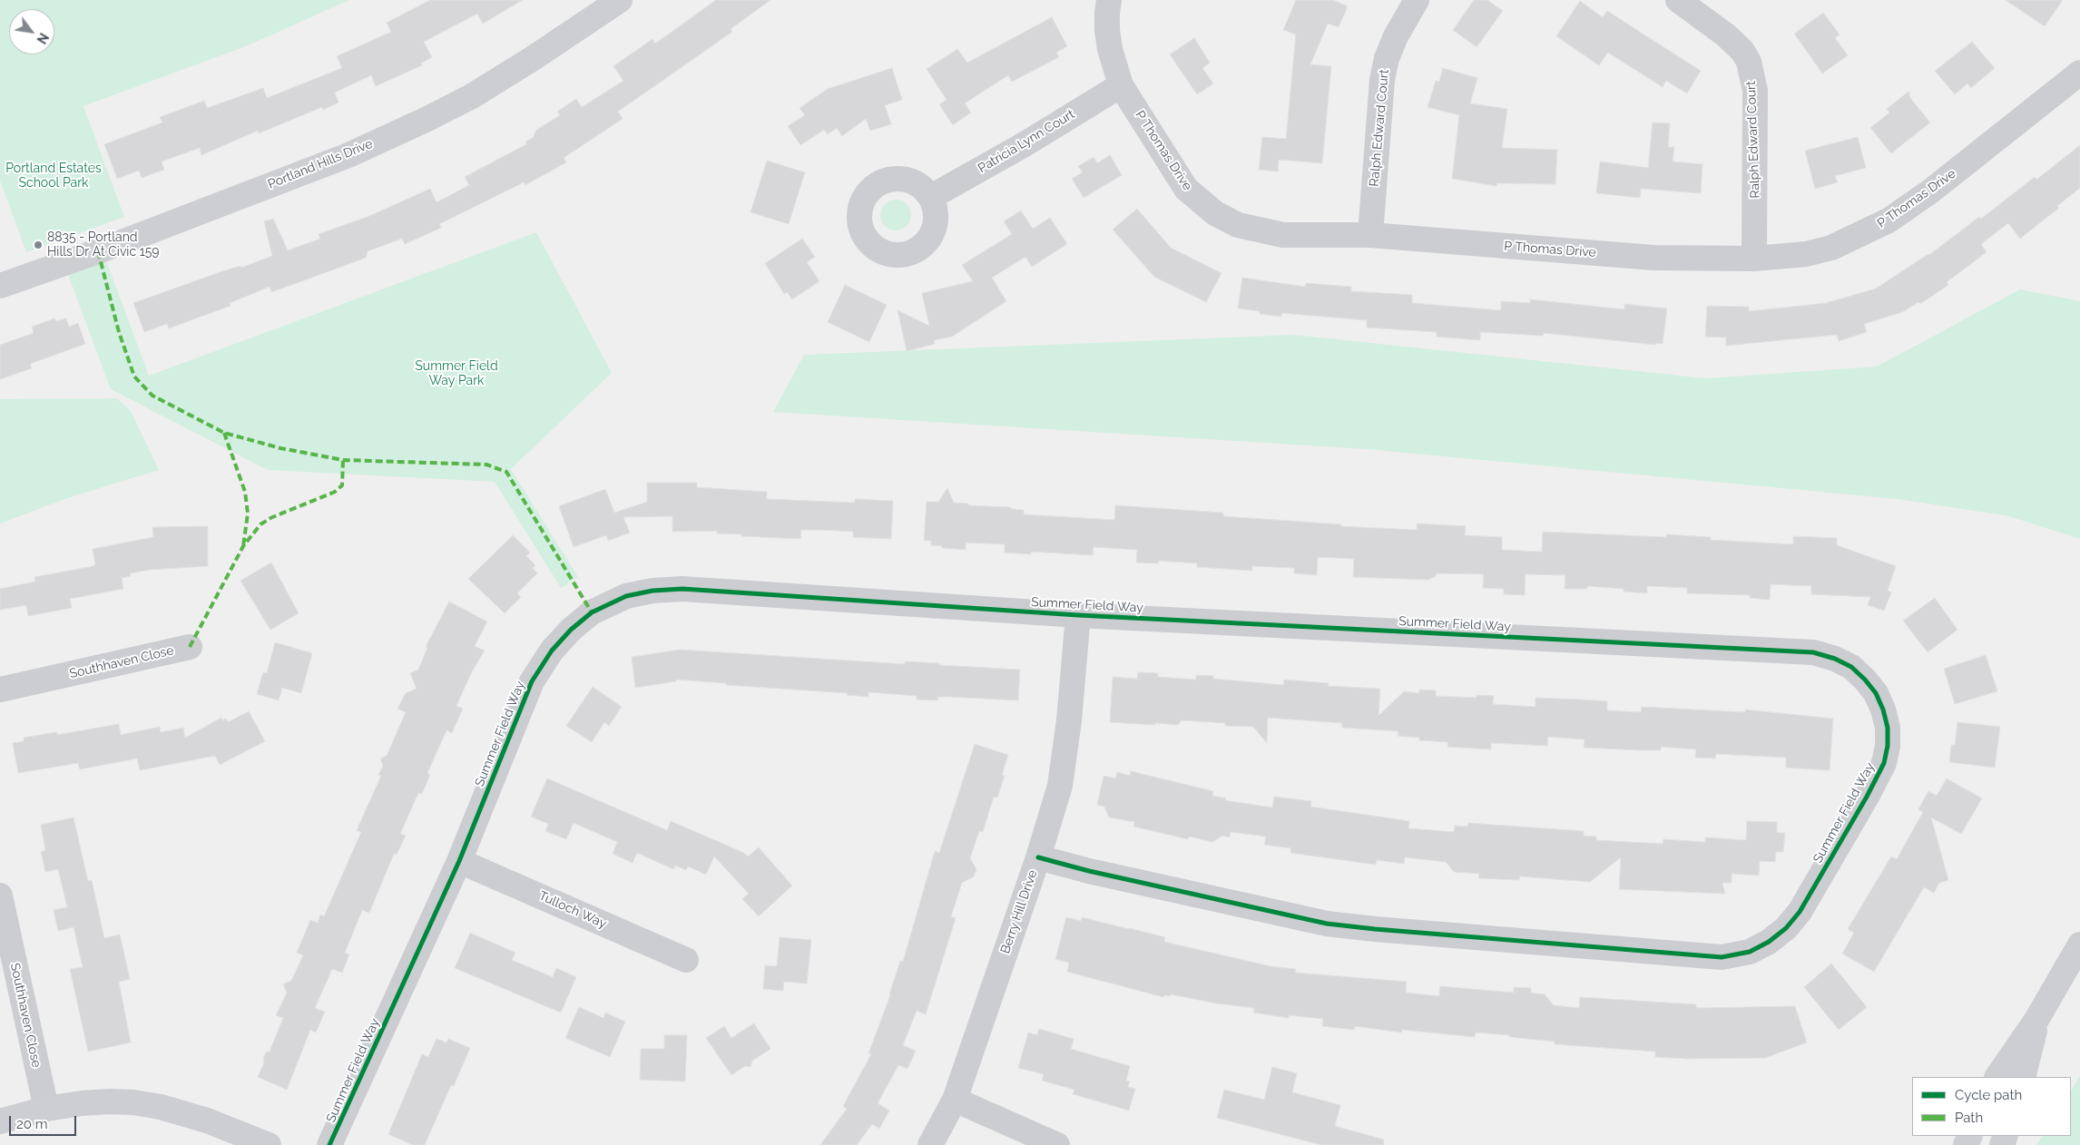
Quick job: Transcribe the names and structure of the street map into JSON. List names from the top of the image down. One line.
{"streets":{"street":["Ralph Edward Court","Patricia Lynn Court","P Thomas Drive","Portland Hills Drive","Summer Field Way","Southhaven Close","Tulloch Way","Berry Hill Drive"]},"crossings":[["Ralph Edward Court","P Thomas Drive"],["Patricia Lynn Court","P Thomas Drive"],["Summer Field Way","Tulloch Way"],["Summer Field Way","Berry Hill Drive"]],"parks":["Portland Estates School Park","Summer Field Way Park"],"places":["8835 - Portland Hills Dr At Civic 159"],"legend":["Cycle path","Path"],"scale_bar":"20 m","north":"bottom right"}
